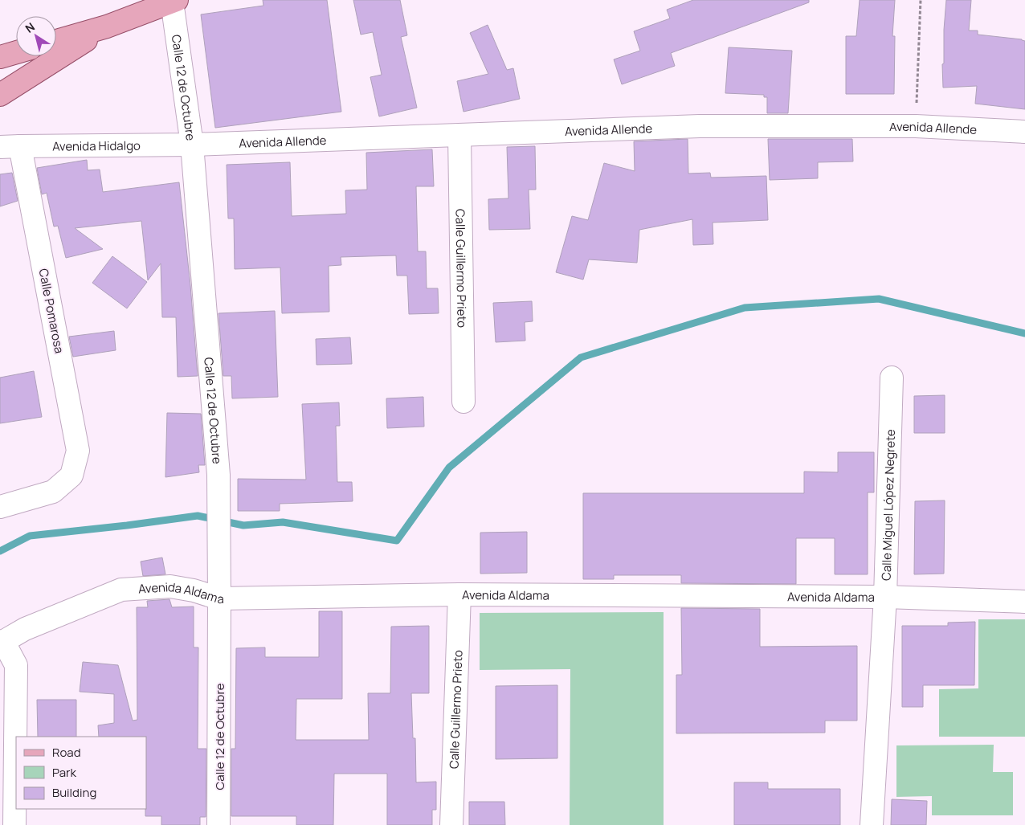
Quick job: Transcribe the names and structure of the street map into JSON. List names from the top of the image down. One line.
{"streets":{"street":["Calle 12 de Octubre","Avenida Allende","Avenida Hidalgo","Calle Guillermo Prieto","Calle Pomarosa","Calle Miguel López Negrete","Avenida Aldama"]},"crossings":[["Calle 12 de Octubre","Avenida Allende"],["Calle 12 de Octubre","Avenida Hidalgo"],["Calle 12 de Octubre","Avenida Aldama"],["Avenida Allende","Avenida Hidalgo"],["Avenida Allende","Calle Guillermo Prieto"],["Avenida Hidalgo","Calle Pomarosa"],["Calle Guillermo Prieto","Avenida Aldama"],["Calle Miguel López Negrete","Avenida Aldama"]],"legend":["Road","Park","Building"],"north":"top left"}
